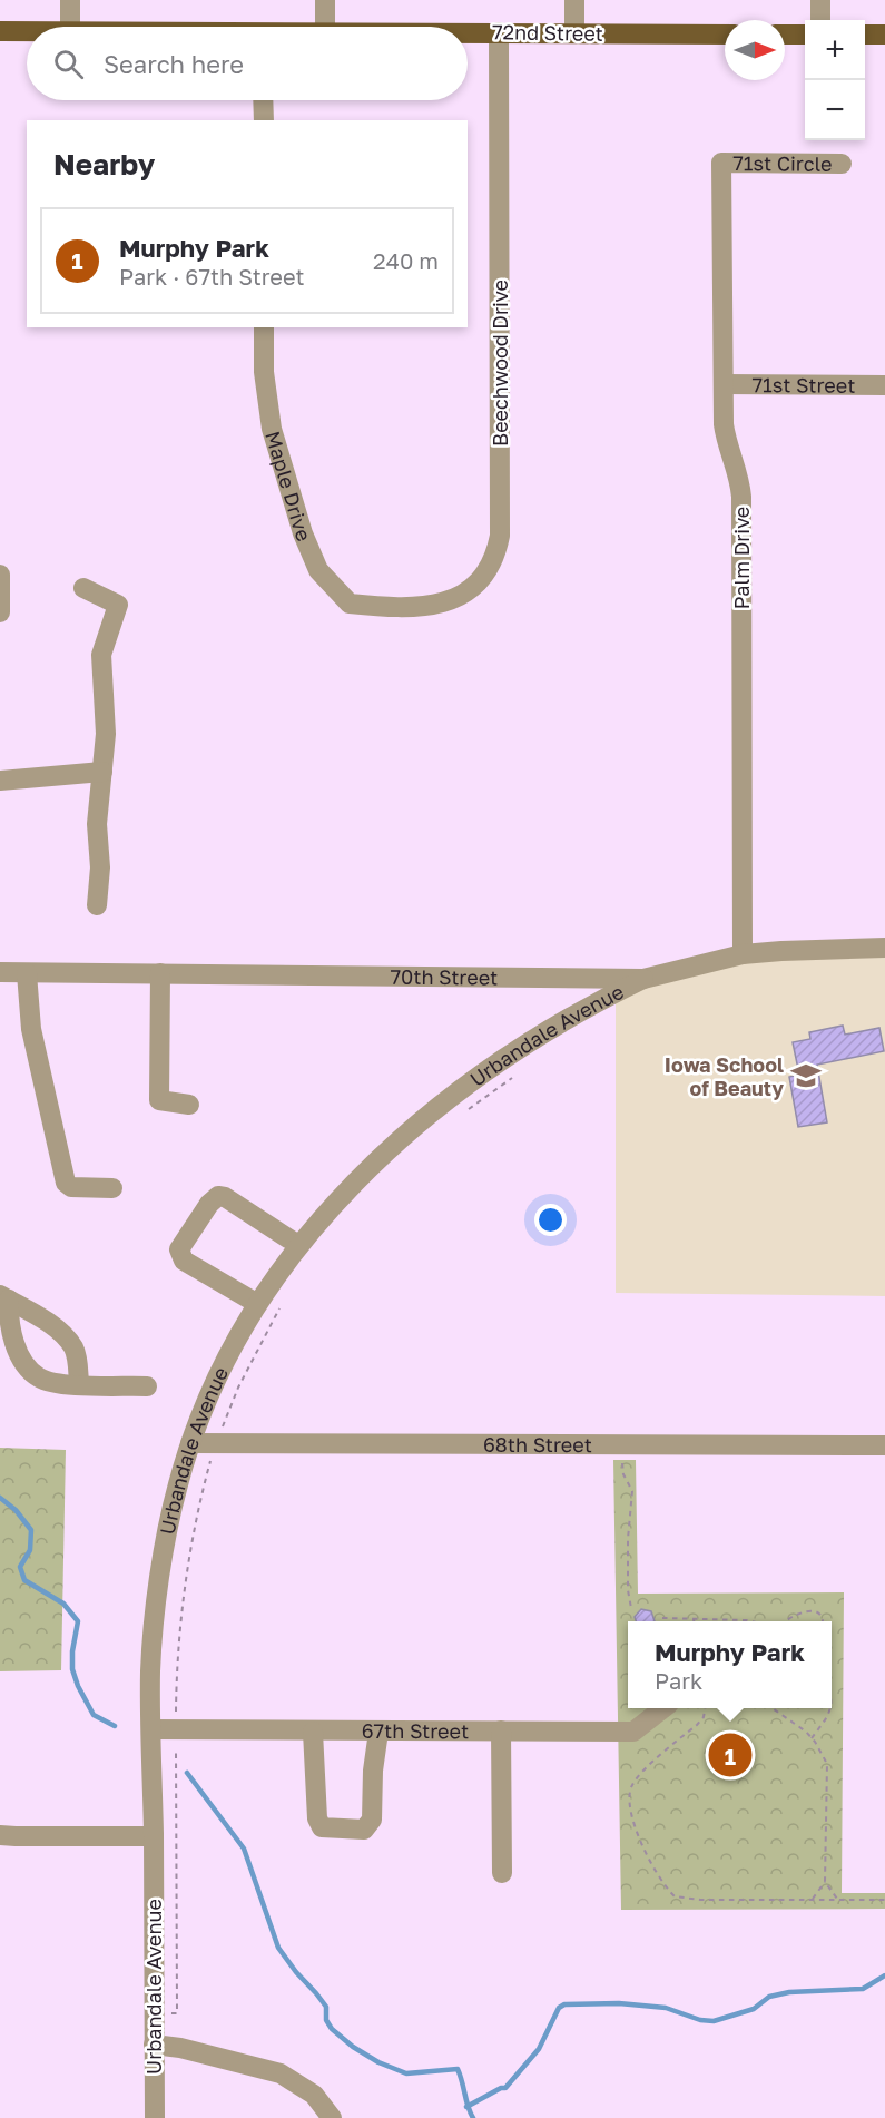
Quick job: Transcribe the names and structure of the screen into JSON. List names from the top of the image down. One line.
{"streets":{"main road":["72nd Street"],"street":["71st Circle","Beechwood Drive","71st Street","Maple Drive","Palm Drive","70th Street","Urbandale Avenue","68th Street","67th Street"]},"crossings":[["72nd Street","Beechwood Drive"],["71st Circle","Palm Drive"],["Beechwood Drive","Maple Drive"],["71st Street","Palm Drive"],["Palm Drive","70th Street"],["70th Street","Urbandale Avenue"],["Urbandale Avenue","68th Street"],["Urbandale Avenue","67th Street"]],"places":{"school or university":["Iowa School of Beauty"]},"north":"right","page":{"map_buttons":["+","−"],"search":"Search here","heading":"Nearby","list":[{"mark":"1","name":"Murphy Park","note":"Park · 67th Street","value":"240 m"}],"popup":["Murphy Park","Park"],"pins":"1"}}
